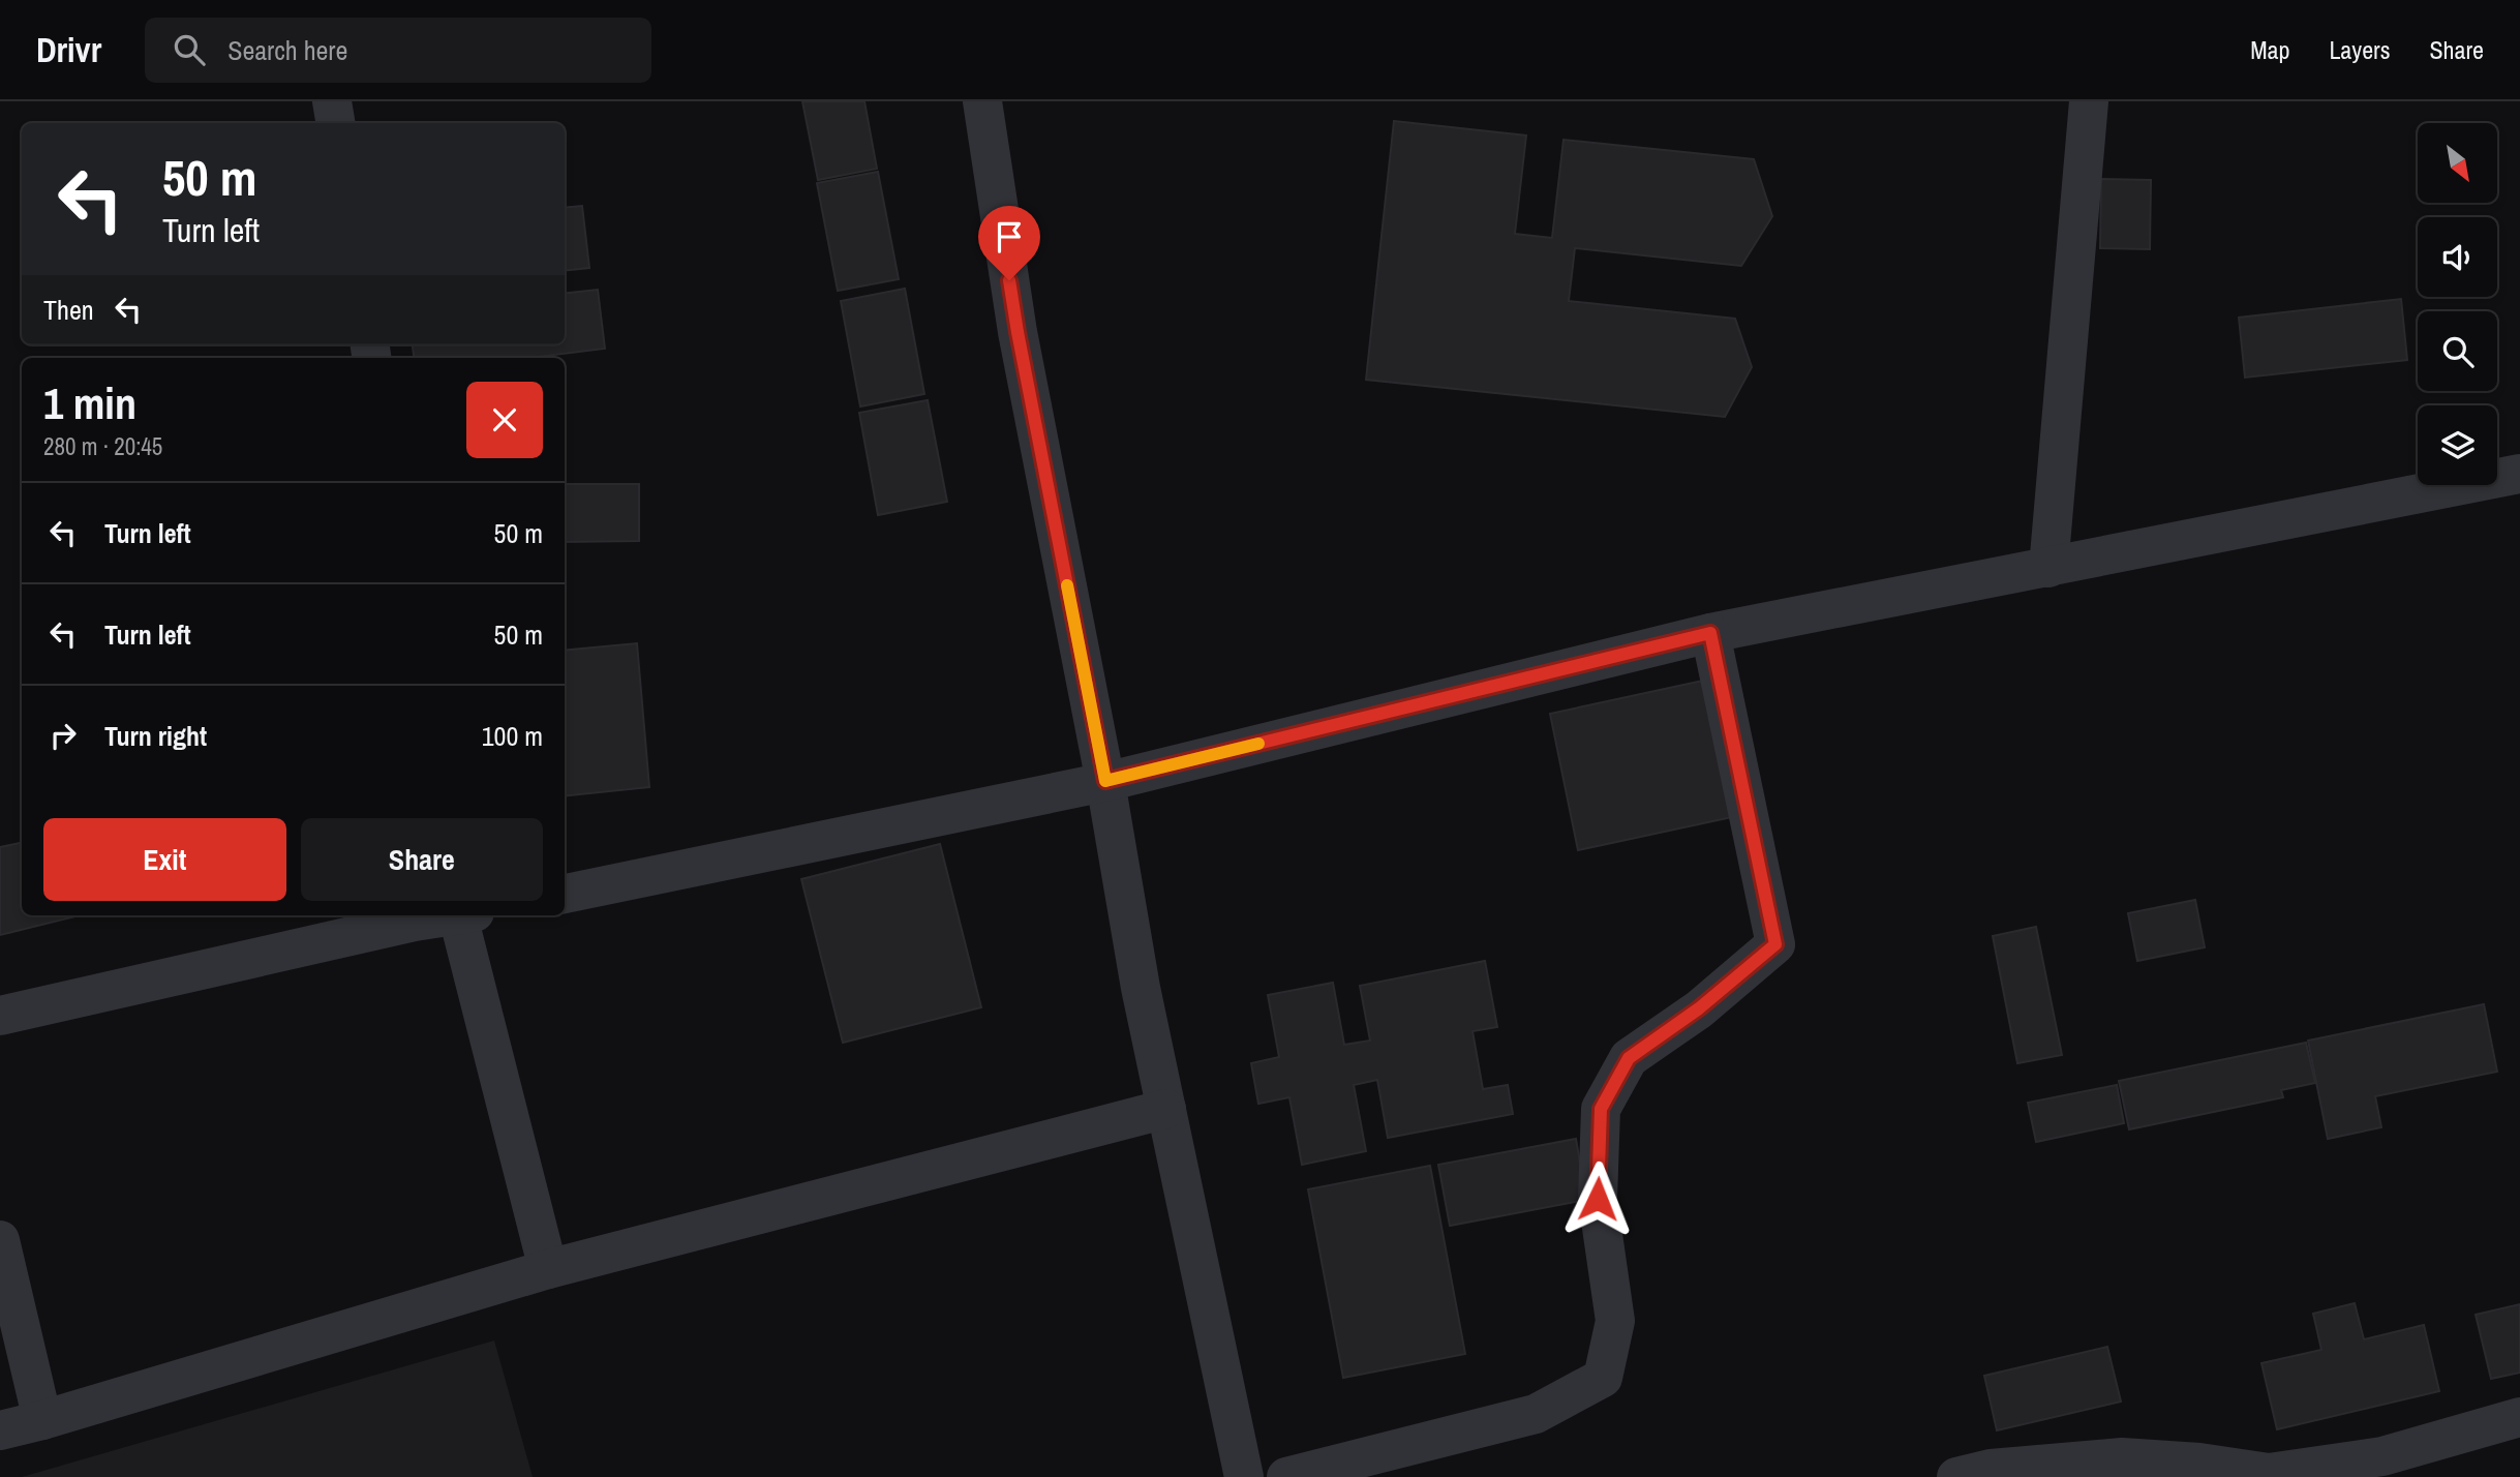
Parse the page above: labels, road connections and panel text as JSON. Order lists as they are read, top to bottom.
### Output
{
  "north": "bottom right",
  "page": {
    "header": "Drivr",
    "search": "Search here",
    "nav": ["Map", "Layers", "Share"],
    "turn": ["50 m", "Turn left"],
    "then": "Then",
    "heading": ["1 min", "280 m · 20:45"],
    "list": [
      {
        "name": "Turn left",
        "value": "50 m"
      },
      {
        "name": "Turn left",
        "value": "50 m"
      },
      {
        "name": "Turn right",
        "value": "100 m"
      }
    ],
    "buttons": ["Exit", "Share"]
  }
}
